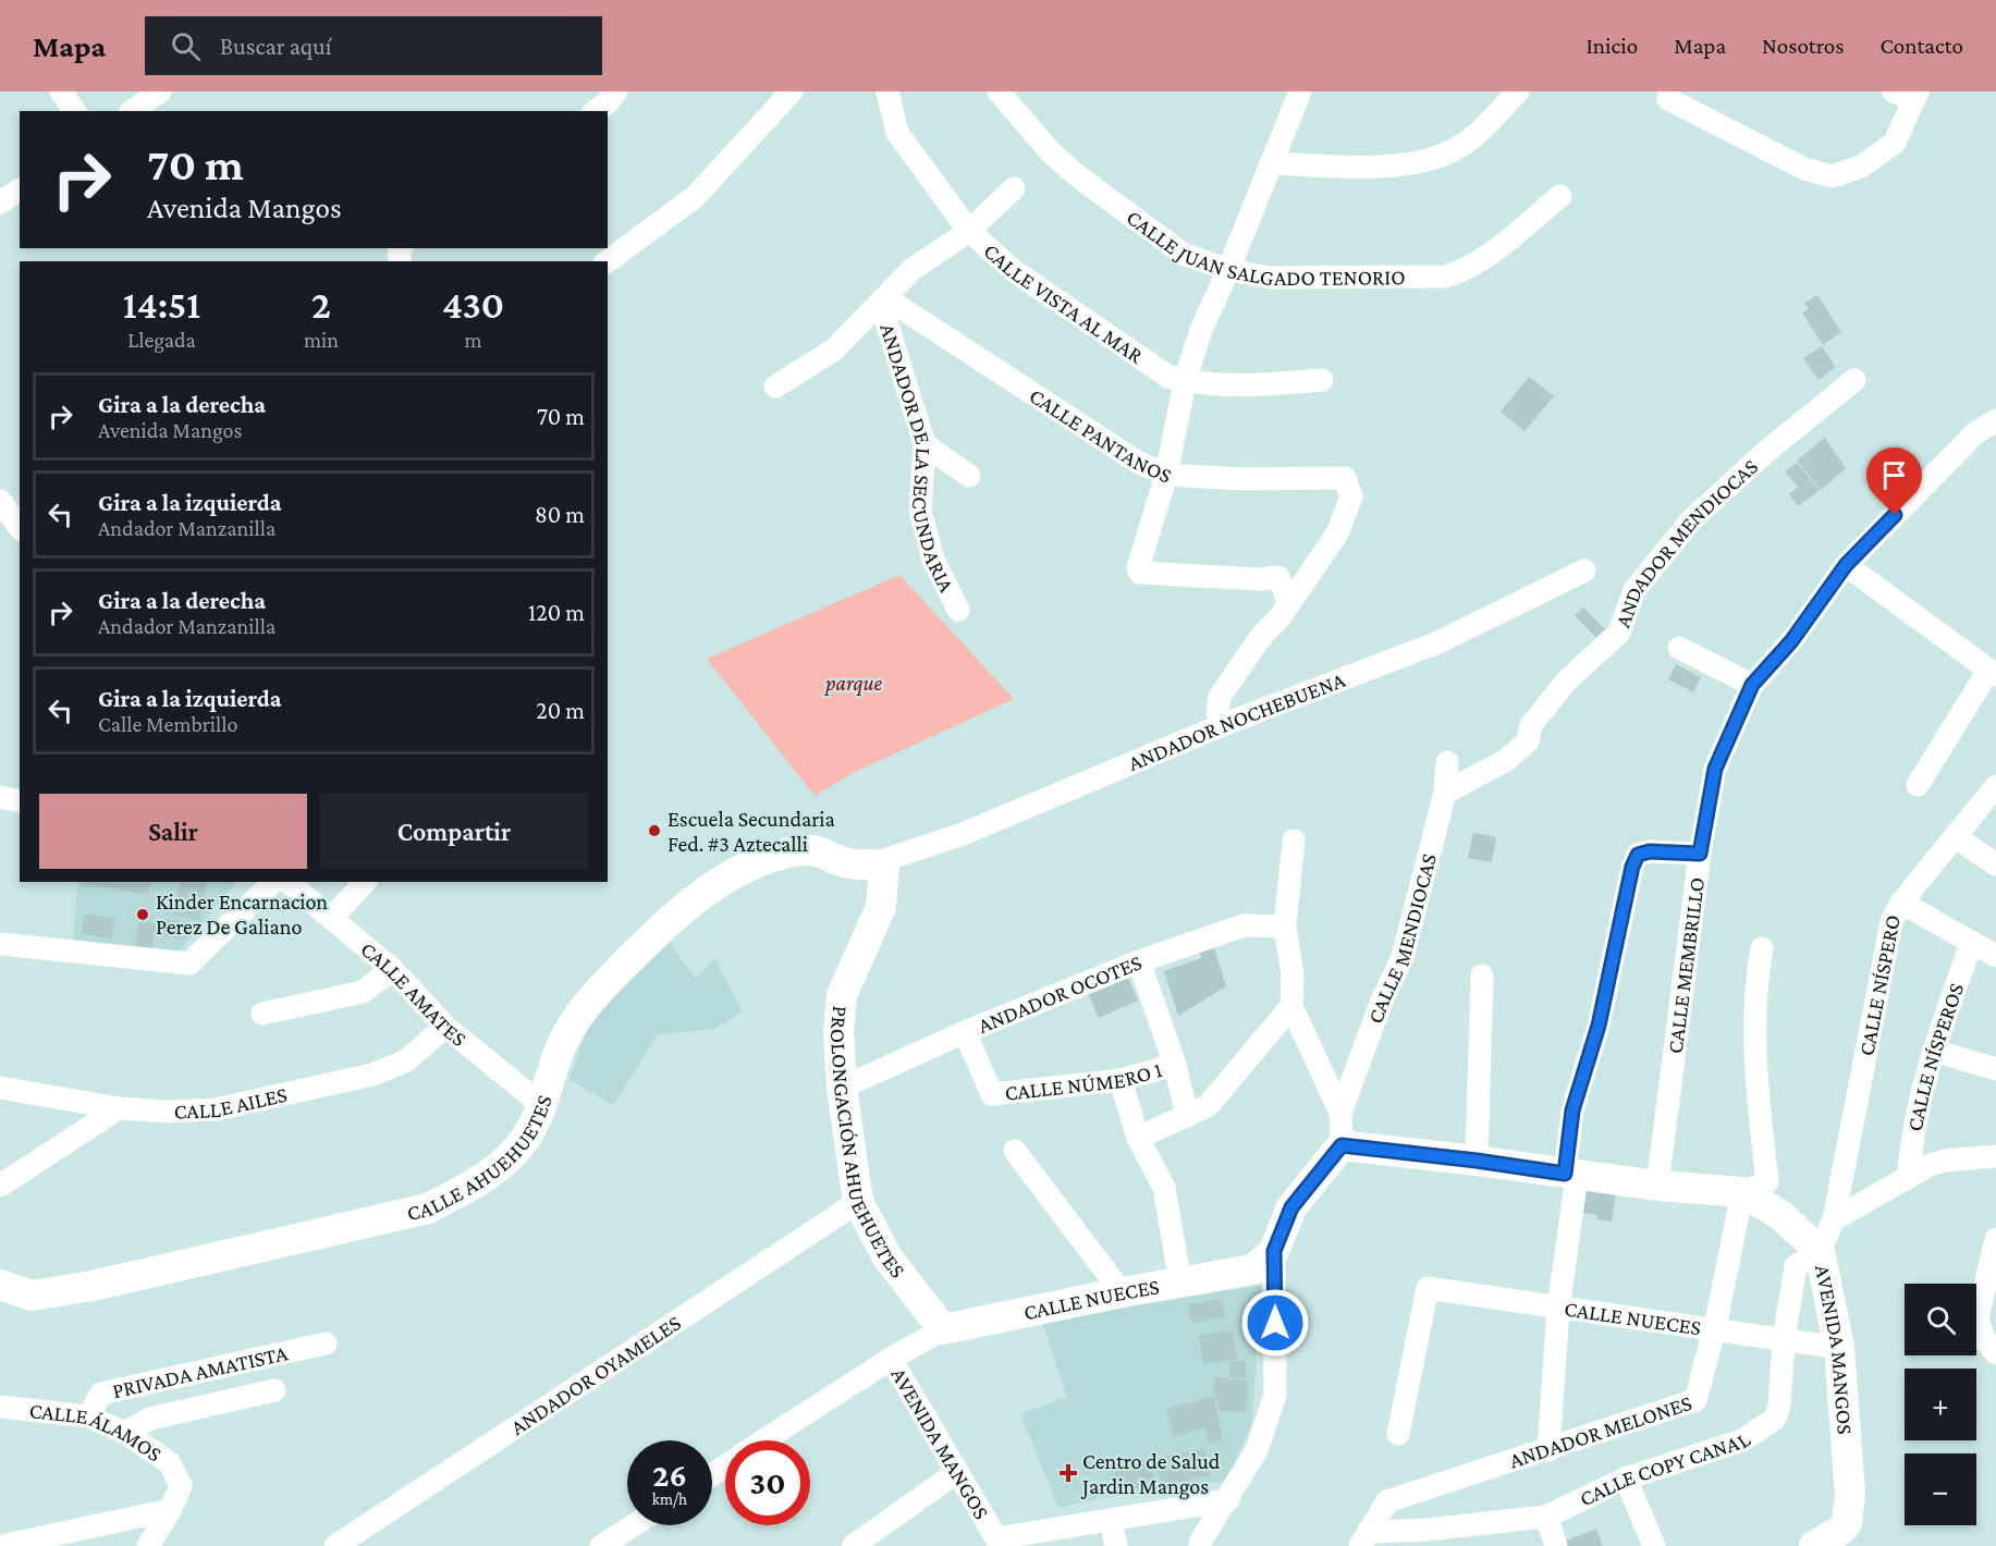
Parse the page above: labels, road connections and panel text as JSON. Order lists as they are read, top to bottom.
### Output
{
  "streets": {
    "main road": [
      "PROLONGACIÓN AHUEHUETES",
      "CALLE AHUEHUETES",
      "CALLE NUECES",
      "AVENIDA MANGOS"
    ],
    "street": [
      "CALLE JUAN SALGADO TENORIO",
      "CALLE VISTA AL MAR",
      "CALLE PANTANOS",
      "ANDADOR DE LA SECUNDARIA",
      "ANDADOR MENDIOCAS",
      "ANDADOR NOCHEBUENA",
      "CALLE MENDIOCAS",
      "CALLE MEMBRILLO",
      "CALLE NÍSPERO",
      "CALLE AMATES",
      "ANDADOR OCOTES",
      "CALLE NÍSPEROS",
      "CALLE NÚMERO 1",
      "CALLE AILES",
      "PRIVADA AMATISTA",
      "ANDADOR OYAMELES",
      "ANDADOR MELONES",
      "CALLE ÁLAMOS",
      "CALLE COPY CANAL"
    ]
  },
  "crossings": [
    ["CALLE PANTANOS", "ANDADOR DE LA SECUNDARIA"],
    ["ANDADOR MENDIOCAS", "CALLE MENDIOCAS"],
    ["ANDADOR NOCHEBUENA", "PROLONGACIÓN AHUEHUETES"],
    ["ANDADOR NOCHEBUENA", "CALLE AHUEHUETES"],
    ["CALLE MEMBRILLO", "AVENIDA MANGOS"],
    ["CALLE NÍSPERO", "AVENIDA MANGOS"],
    ["CALLE NÍSPERO", "CALLE COPY CANAL"],
    ["CALLE AMATES", "CALLE AILES"],
    ["CALLE AMATES", "CALLE AHUEHUETES"],
    ["ANDADOR OCOTES", "CALLE NÚMERO 1"],
    ["ANDADOR OCOTES", "PROLONGACIÓN AHUEHUETES"],
    ["PROLONGACIÓN AHUEHUETES", "CALLE AHUEHUETES"],
    ["PROLONGACIÓN AHUEHUETES", "CALLE NUECES"],
    ["PROLONGACIÓN AHUEHUETES", "AVENIDA MANGOS"],
    ["PROLONGACIÓN AHUEHUETES", "ANDADOR OYAMELES"],
    ["CALLE NUECES", "AVENIDA MANGOS"],
    ["CALLE NUECES", "ANDADOR MELONES"],
    ["CALLE NUECES", "CALLE COPY CANAL"],
    ["AVENIDA MANGOS", "ANDADOR MELONES"],
    ["AVENIDA MANGOS", "CALLE COPY CANAL"],
    ["PRIVADA AMATISTA", "CALLE ÁLAMOS"],
    ["ANDADOR MELONES", "CALLE COPY CANAL"]
  ],
  "parks": ["parque"],
  "places": {
    "other": ["Escuela Secundaria Fed. #3 Aztecalli", "Kinder Encarnacion Perez De Galiano"],
    "health": ["Centro de Salud Jardin Mangos"]
  },
  "page": {
    "header": "Mapa",
    "search": "Buscar aquí",
    "nav": [
      "Inicio",
      "Mapa",
      "Nosotros",
      "Contacto"
    ],
    "turn": ["70 m", "Avenida Mangos"],
    "eta": [
      "14:51",
      "Llegada",
      "2",
      "min",
      "430",
      "m"
    ],
    "list": [
      {
        "name": "Gira a la derecha",
        "note": "Avenida Mangos",
        "value": "70 m"
      },
      {
        "name": "Gira a la izquierda",
        "note": "Andador Manzanilla",
        "value": "80 m"
      },
      {
        "name": "Gira a la derecha",
        "note": "Andador Manzanilla",
        "value": "120 m"
      },
      {
        "name": "Gira a la izquierda",
        "note": "Calle Membrillo",
        "value": "20 m"
      }
    ],
    "buttons": ["Salir", "Compartir"],
    "map_buttons": ["+", "−"],
    "speed": "26 km/h",
    "limit": "30"
  }
}
